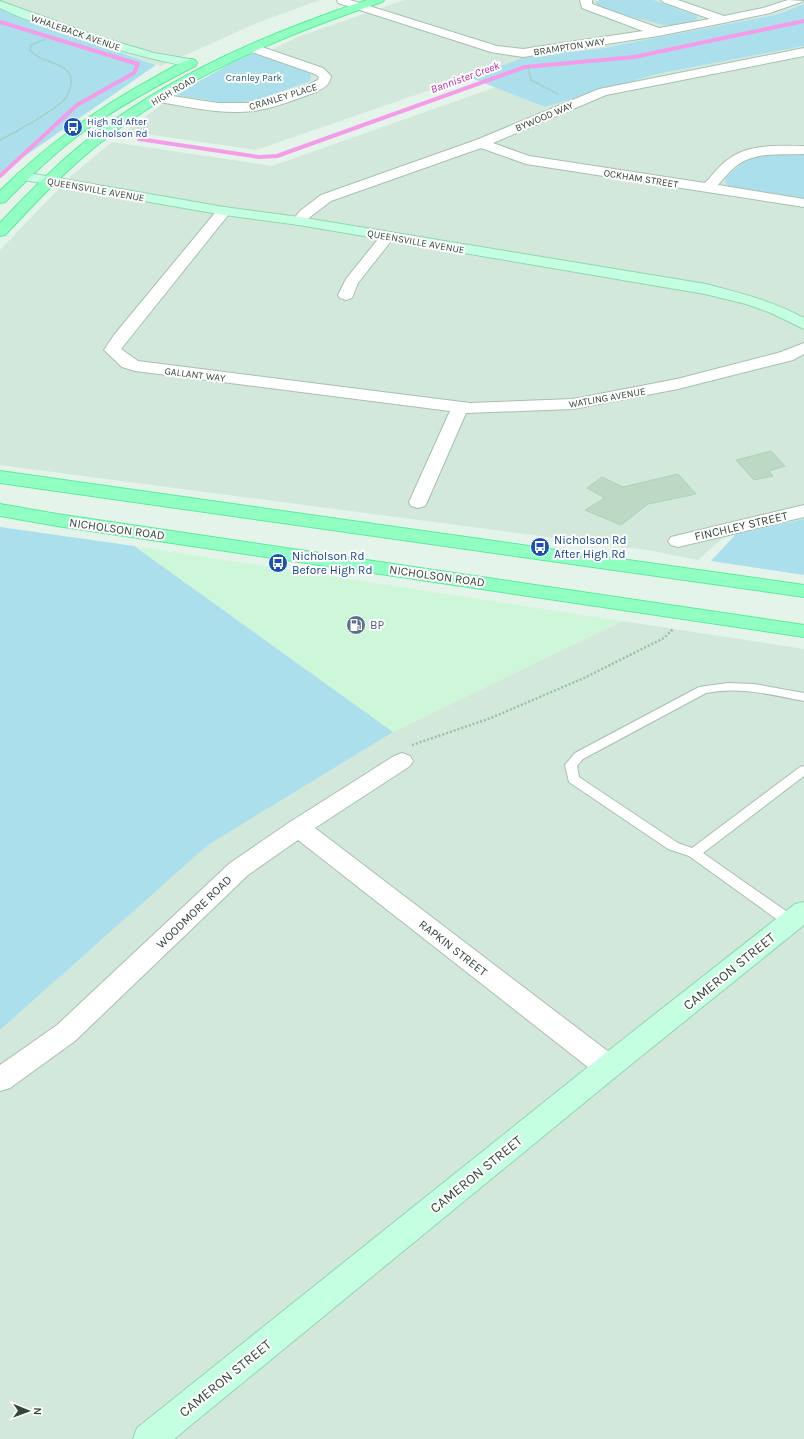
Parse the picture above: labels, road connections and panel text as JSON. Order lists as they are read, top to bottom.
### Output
{
  "streets": {
    "main road": ["HIGH ROAD", "NICHOLSON ROAD"],
    "street": [
      "WHALEBACK AVENUE",
      "BRAMPTON WAY",
      "CRANLEY PLACE",
      "BYWOOD WAY",
      "OCKHAM STREET",
      "QUEENSVILLE AVENUE",
      "GALLANT WAY",
      "WATLING AVENUE",
      "FINCHLEY STREET",
      "WOODMORE ROAD",
      "RAPKIN STREET",
      "CAMERON STREET"
    ]
  },
  "crossings": [
    ["WHALEBACK AVENUE", "HIGH ROAD"],
    ["BRAMPTON WAY", "HIGH ROAD"],
    ["HIGH ROAD", "CRANLEY PLACE"],
    ["HIGH ROAD", "QUEENSVILLE AVENUE"],
    ["BYWOOD WAY", "OCKHAM STREET"],
    ["BYWOOD WAY", "QUEENSVILLE AVENUE"],
    ["QUEENSVILLE AVENUE", "GALLANT WAY"],
    ["GALLANT WAY", "WATLING AVENUE"],
    ["WOODMORE ROAD", "RAPKIN STREET"],
    ["RAPKIN STREET", "CAMERON STREET"]
  ],
  "water": ["Bannister Creek"],
  "parks": ["Cranley Park"],
  "places": {
    "bus stop": ["High Rd After Nicholson Rd", "Nicholson Rd After High Rd", "Nicholson Rd Before High Rd"],
    "fuel station": ["BP"]
  },
  "north": "right"
}
